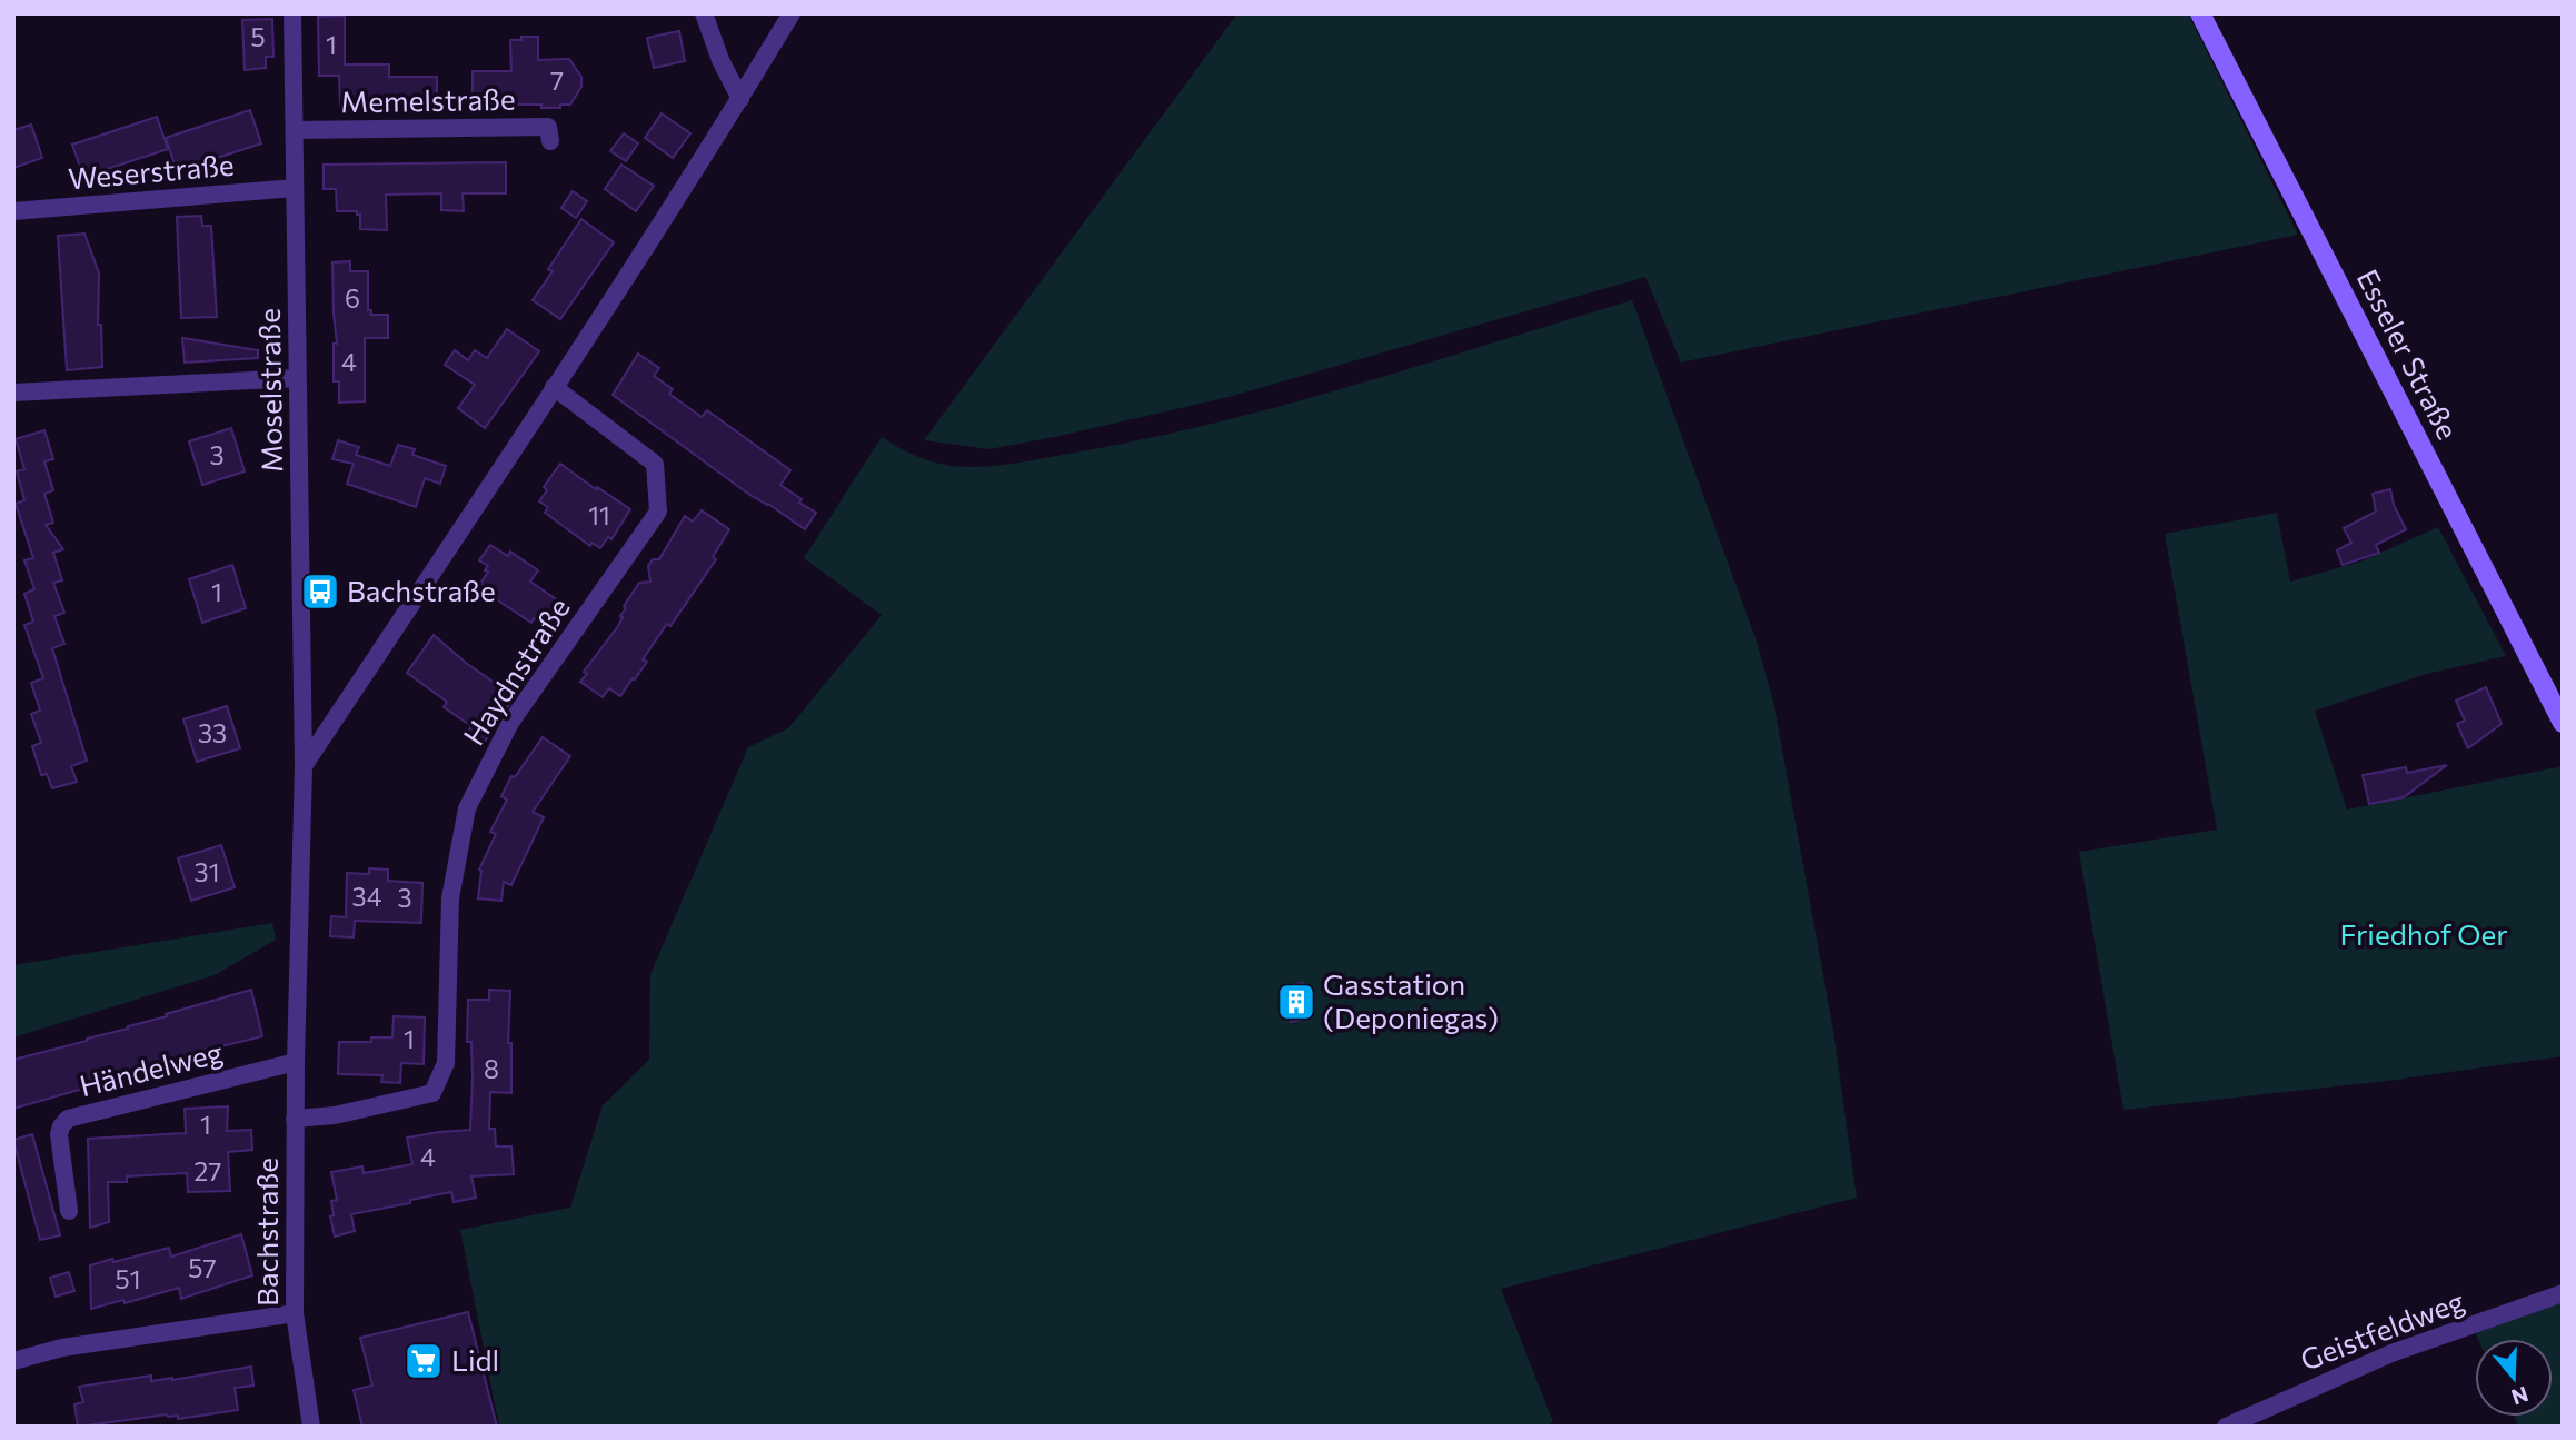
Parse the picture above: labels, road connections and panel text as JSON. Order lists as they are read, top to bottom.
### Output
{
  "streets": {
    "main road": ["Esseler Straße"],
    "street": [
      "Memelstraße",
      "Weserstraße",
      "Moselstraße",
      "Haydnstraße",
      "Händelweg",
      "Bachstraße",
      "Geistfeldweg"
    ]
  },
  "crossings": [
    ["Memelstraße", "Moselstraße"],
    ["Weserstraße", "Moselstraße"],
    ["Moselstraße", "Bachstraße"],
    ["Haydnstraße", "Bachstraße"],
    ["Händelweg", "Bachstraße"]
  ],
  "parks": ["Friedhof Oer"],
  "places": {
    "bus stop": ["Bachstraße"],
    "building": ["Gasstation (Deponiegas)"],
    "supermarket": ["Lidl"]
  },
  "house_numbers": [
    "5",
    "1",
    "7",
    "6",
    "4",
    "3",
    "11",
    "1",
    "33",
    "31",
    "34",
    "3",
    "1",
    "8",
    "1",
    "4",
    "27",
    "57",
    "51"
  ],
  "north": "bottom"
}
